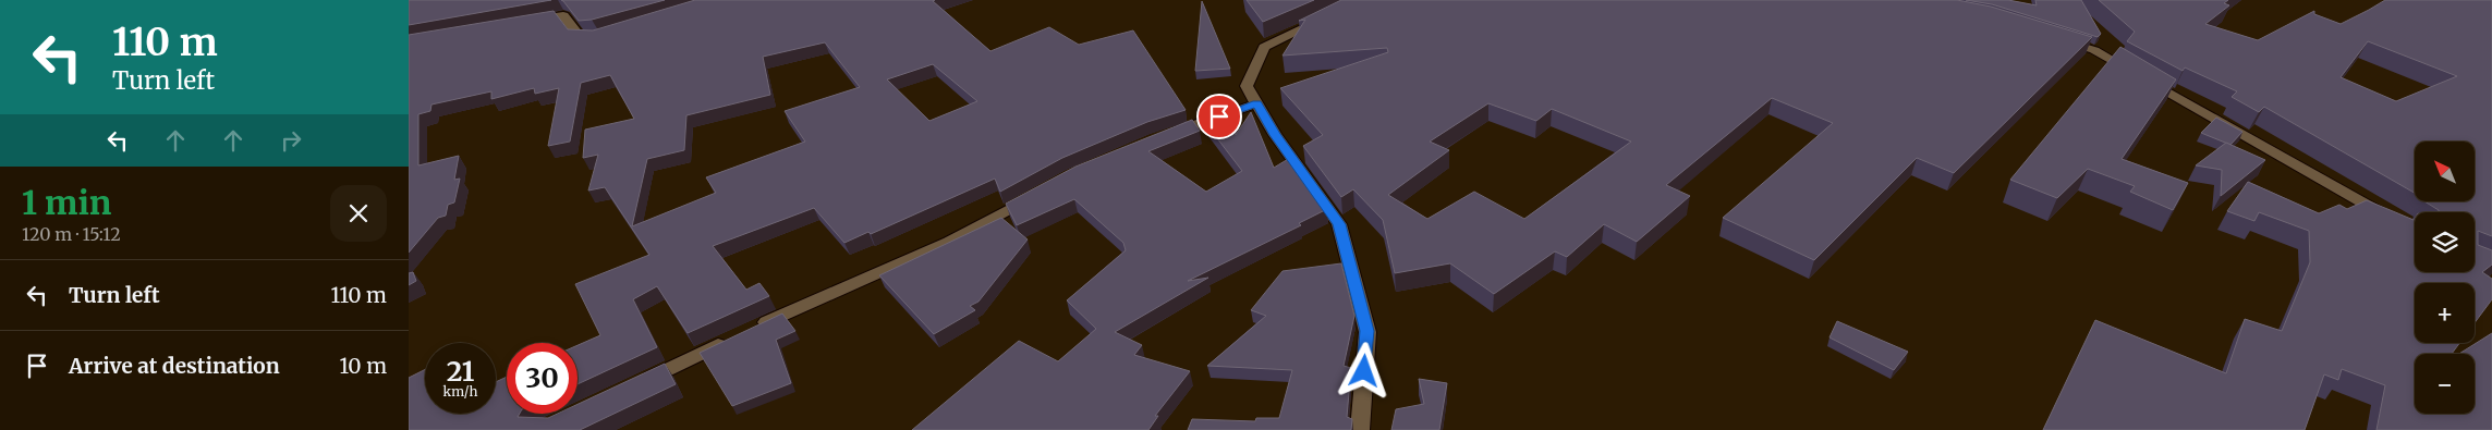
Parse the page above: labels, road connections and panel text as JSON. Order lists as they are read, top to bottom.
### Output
{
  "north": "top left",
  "page": {
    "turn": ["110 m", "Turn left"],
    "map_buttons": ["+", "−"],
    "heading": ["1 min", "120 m · 15:12"],
    "list": [
      {
        "name": "Turn left",
        "value": "110 m"
      },
      {
        "name": "Arrive at destination",
        "value": "10 m"
      }
    ],
    "speed": "21 km/h",
    "limit": "30"
  }
}
